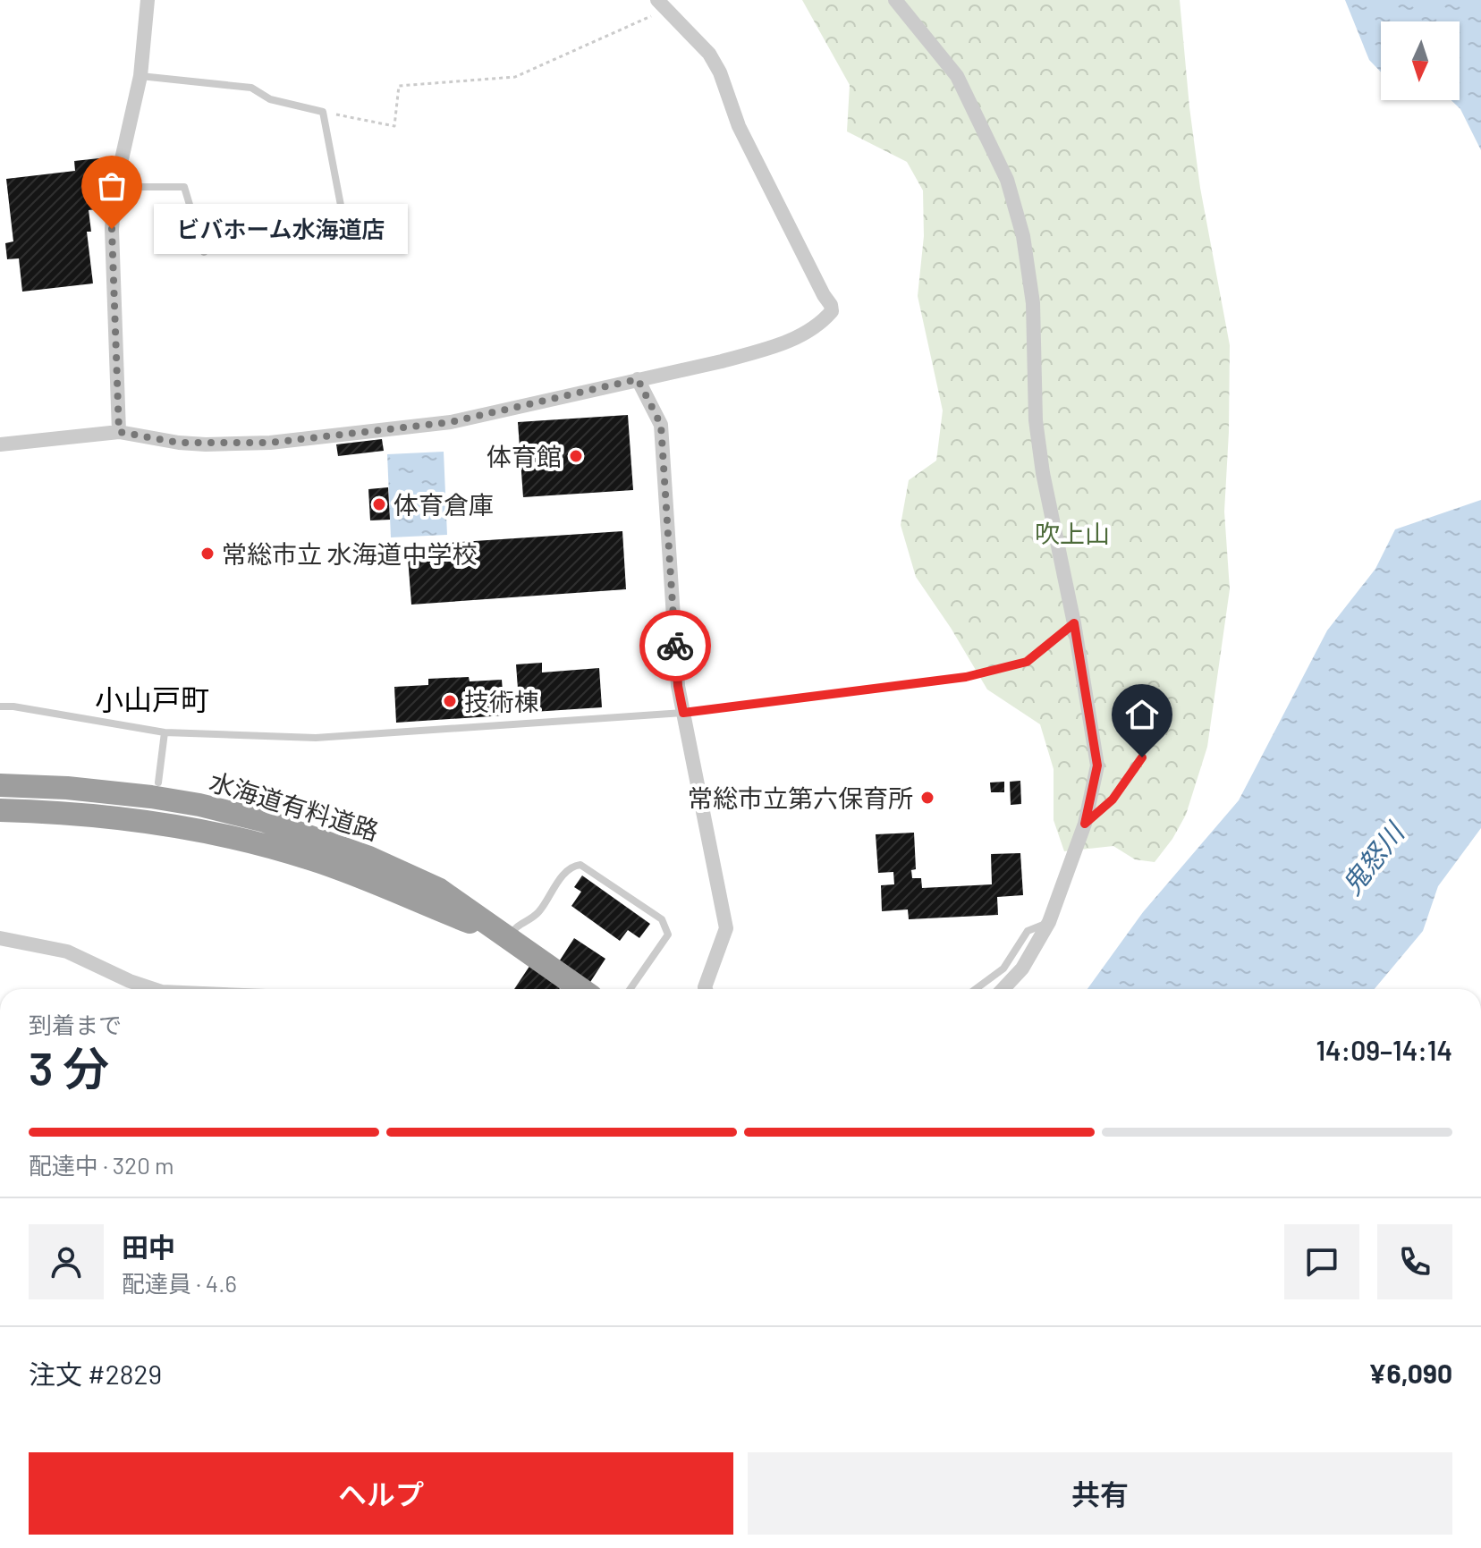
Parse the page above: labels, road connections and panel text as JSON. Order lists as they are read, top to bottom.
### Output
{
  "streets": {
    "highway": ["水海道有料道路"]
  },
  "districts": ["小山戸町"],
  "water": ["鬼怒川"],
  "parks": ["吹上山"],
  "places": [
    "ビバホーム水海道店",
    "体育館",
    "体育倉庫",
    "常総市立 水海道中学校",
    "技術棟",
    "常総市立第六保育所"
  ],
  "north": "bottom",
  "page": {
    "bubble": "ビバホーム水海道店",
    "heading": ["3 分", "到着まで", "14:09–14:14"],
    "panel": [
      "田中",
      "配達員 · 4.6",
      "注文 #2829",
      "¥6,090"
    ],
    "bar": "配達中 · 320 m",
    "buttons": ["ヘルプ", "共有"]
  }
}
